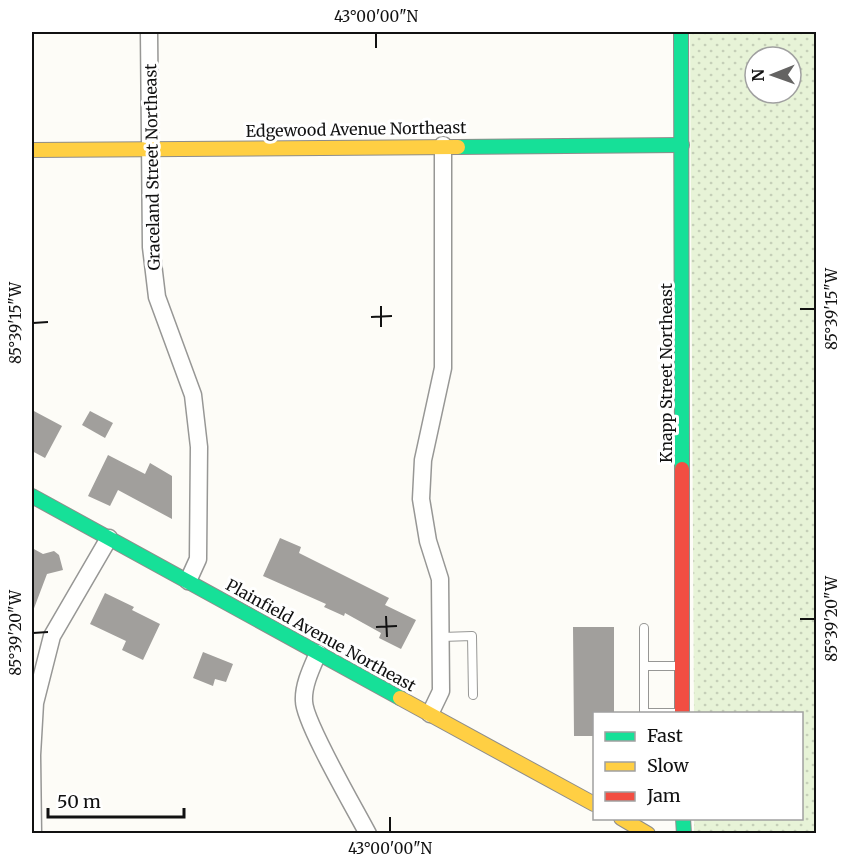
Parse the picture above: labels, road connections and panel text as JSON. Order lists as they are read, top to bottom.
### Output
{
  "streets": {
    "main road": ["Edgewood Avenue Northeast", "Knapp Street Northeast", "Plainfield Avenue Northeast"],
    "street": ["Graceland Street Northeast"]
  },
  "crossings": [
    ["Edgewood Avenue Northeast", "Graceland Street Northeast"],
    ["Edgewood Avenue Northeast", "Knapp Street Northeast"],
    ["Graceland Street Northeast", "Plainfield Avenue Northeast"]
  ],
  "legend": ["Fast", "Slow", "Jam"],
  "scale_bar": "50 m",
  "north": "left",
  "coordinates": ["43°00'00\"N", "85°39'15\"W", "85°39'20\"W"]
}
